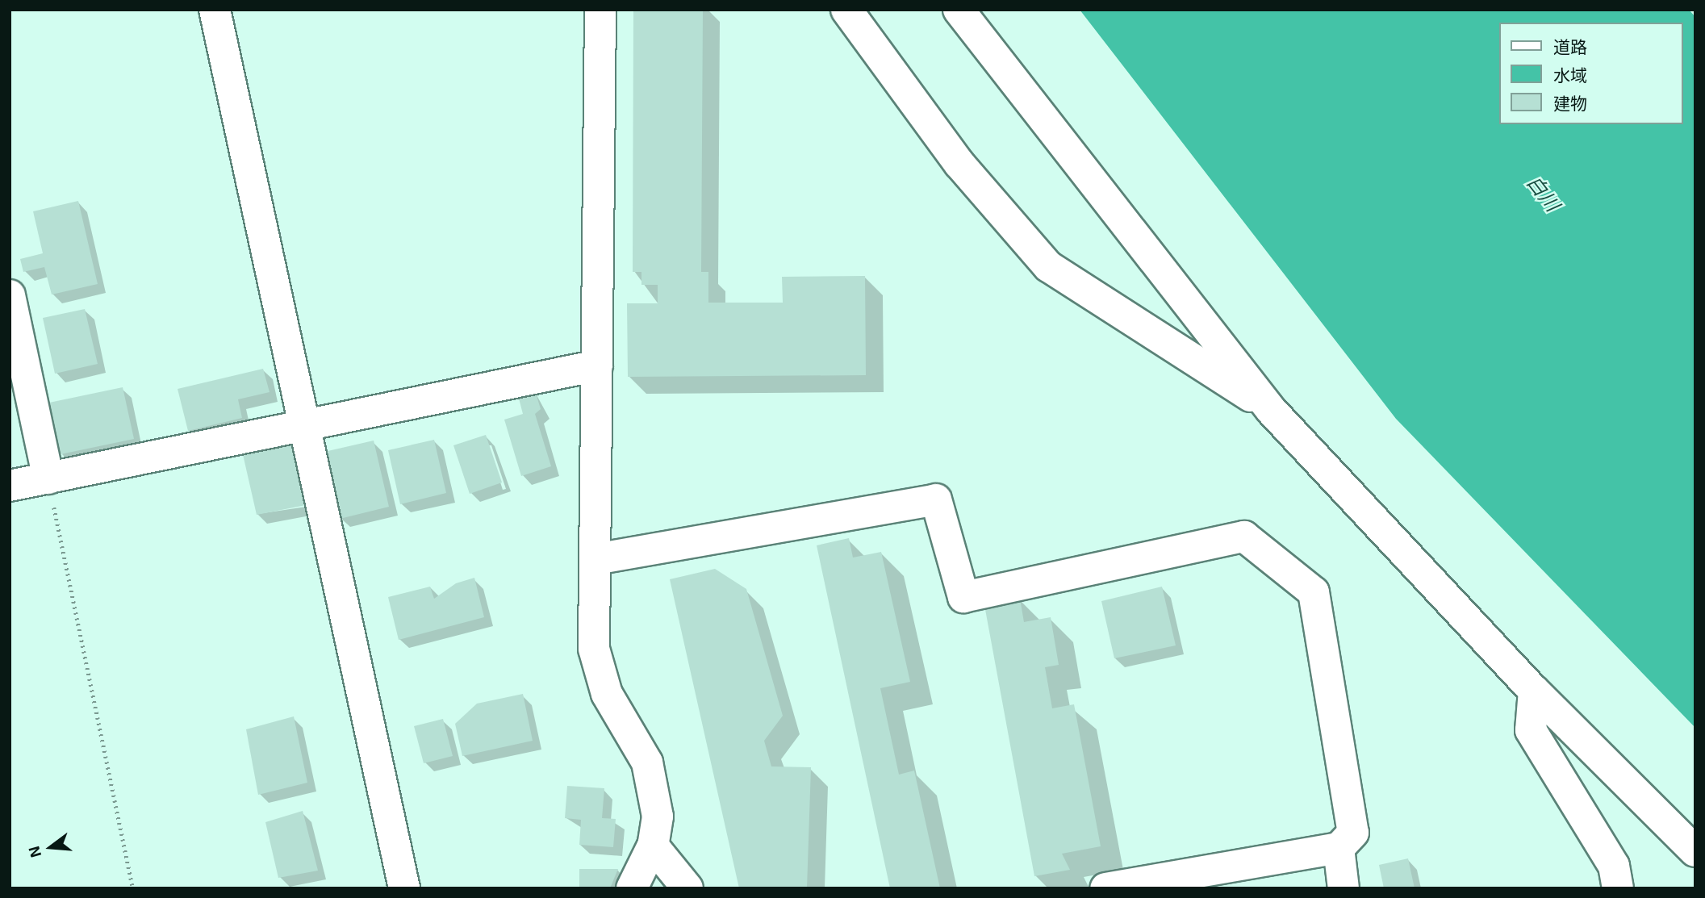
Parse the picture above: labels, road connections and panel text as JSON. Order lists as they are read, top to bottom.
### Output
{
  "water": ["白川"],
  "legend": ["道路", "水域", "建物"],
  "north": "left"
}
